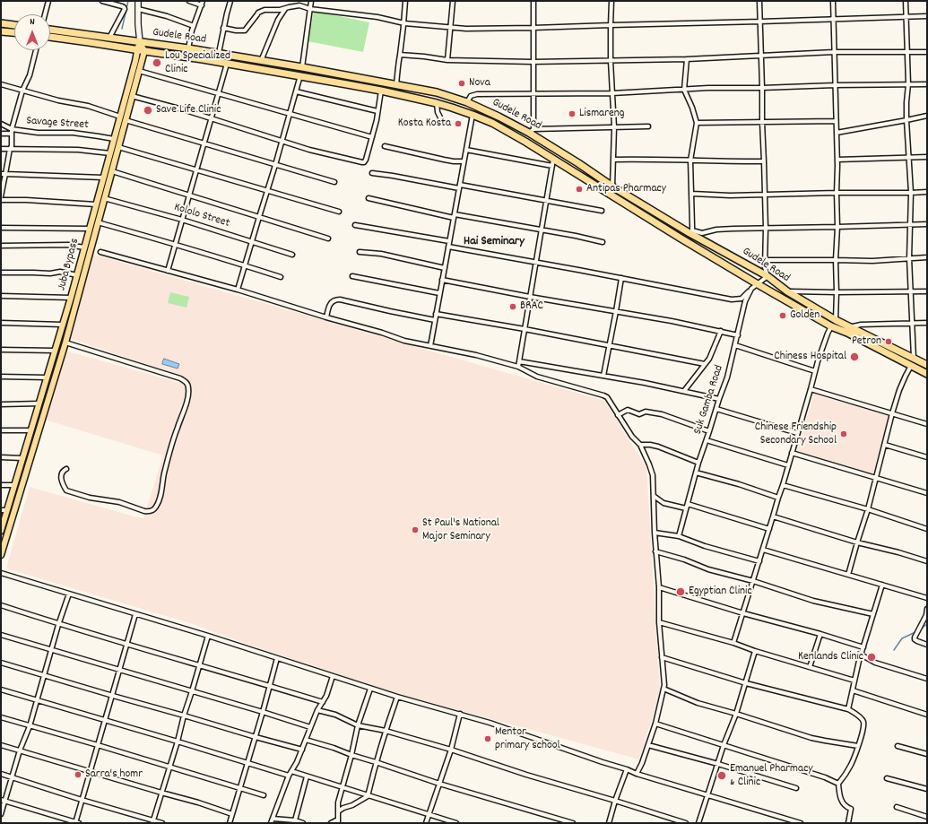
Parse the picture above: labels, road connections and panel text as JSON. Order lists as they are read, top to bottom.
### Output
{
  "streets": {
    "highway": ["Gudele Road"],
    "main road": ["Juba Bypass"],
    "street": ["Savage Street", "Kololo Street", "Suk Gamba Road"]
  },
  "crossings": [
    ["Gudele Road", "Juba Bypass"],
    ["Gudele Road", "Suk Gamba Road"],
    ["Savage Street", "Juba Bypass"],
    ["Kololo Street", "Juba Bypass"]
  ],
  "districts": ["Hai Seminary"],
  "places": [
    "Lou Specialized Clinic",
    "Nova",
    "Save Life Clinic",
    "Lismareng",
    "Kosta Kosta",
    "Antipas Pharmacy",
    "BRAC",
    "Golden",
    "Petron",
    "Chiness Hospital",
    "Chinese Friendship Secondary School",
    "St Paul's National Major Seminary",
    "Egyptian Clinic",
    "Kenlands Clinic",
    "Mentor primary school",
    "Sarra's homr",
    "Emanuel Pharmacy & Clinic"
  ],
  "north": "top"
}
